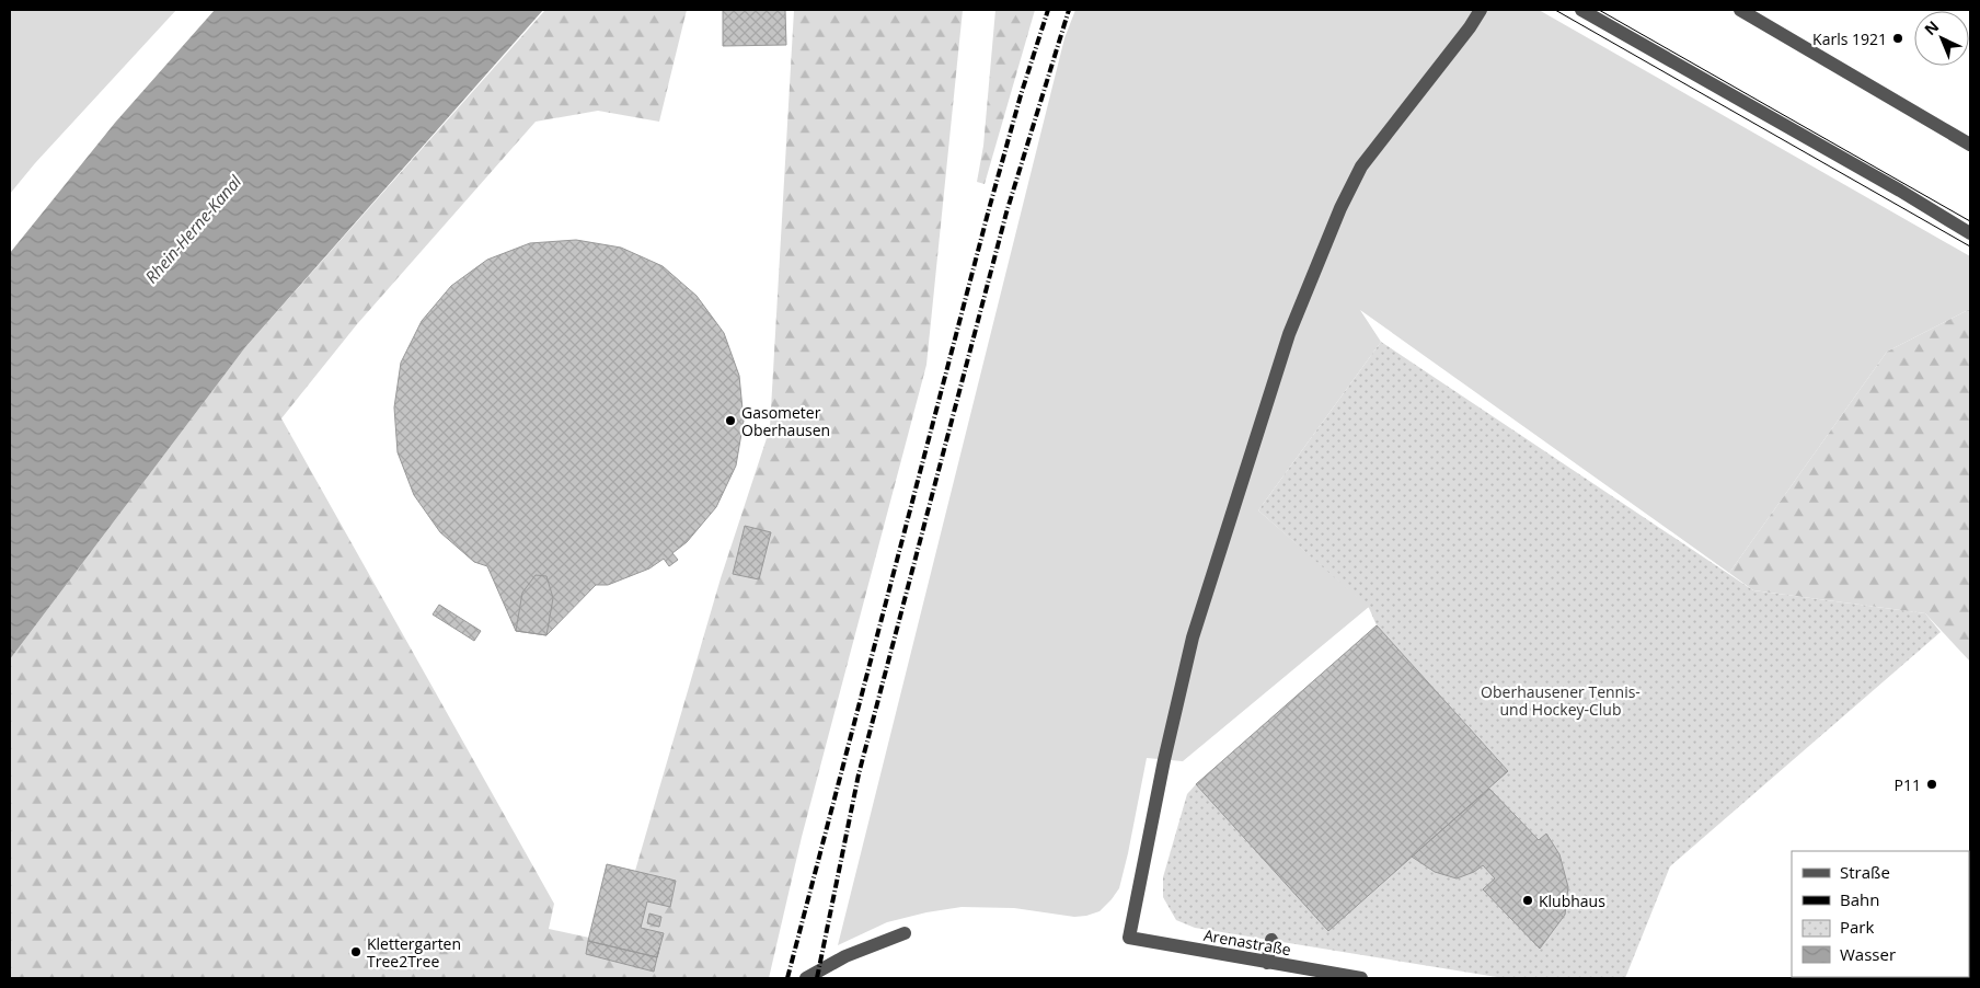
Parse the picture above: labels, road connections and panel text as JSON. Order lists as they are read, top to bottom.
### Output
{
  "streets": {
    "street": ["Arenastraße"]
  },
  "water": ["Rhein-Herne-Kanal"],
  "parks": ["Oberhausener Tennis- und Hockey-Club"],
  "places": [
    "Karls 1921",
    "Gasometer Oberhausen",
    "P11",
    "Klubhaus",
    "Klettergarten Tree2Tree"
  ],
  "legend": [
    "Straße",
    "Bahn",
    "Park",
    "Wasser"
  ],
  "north": "top left"
}
